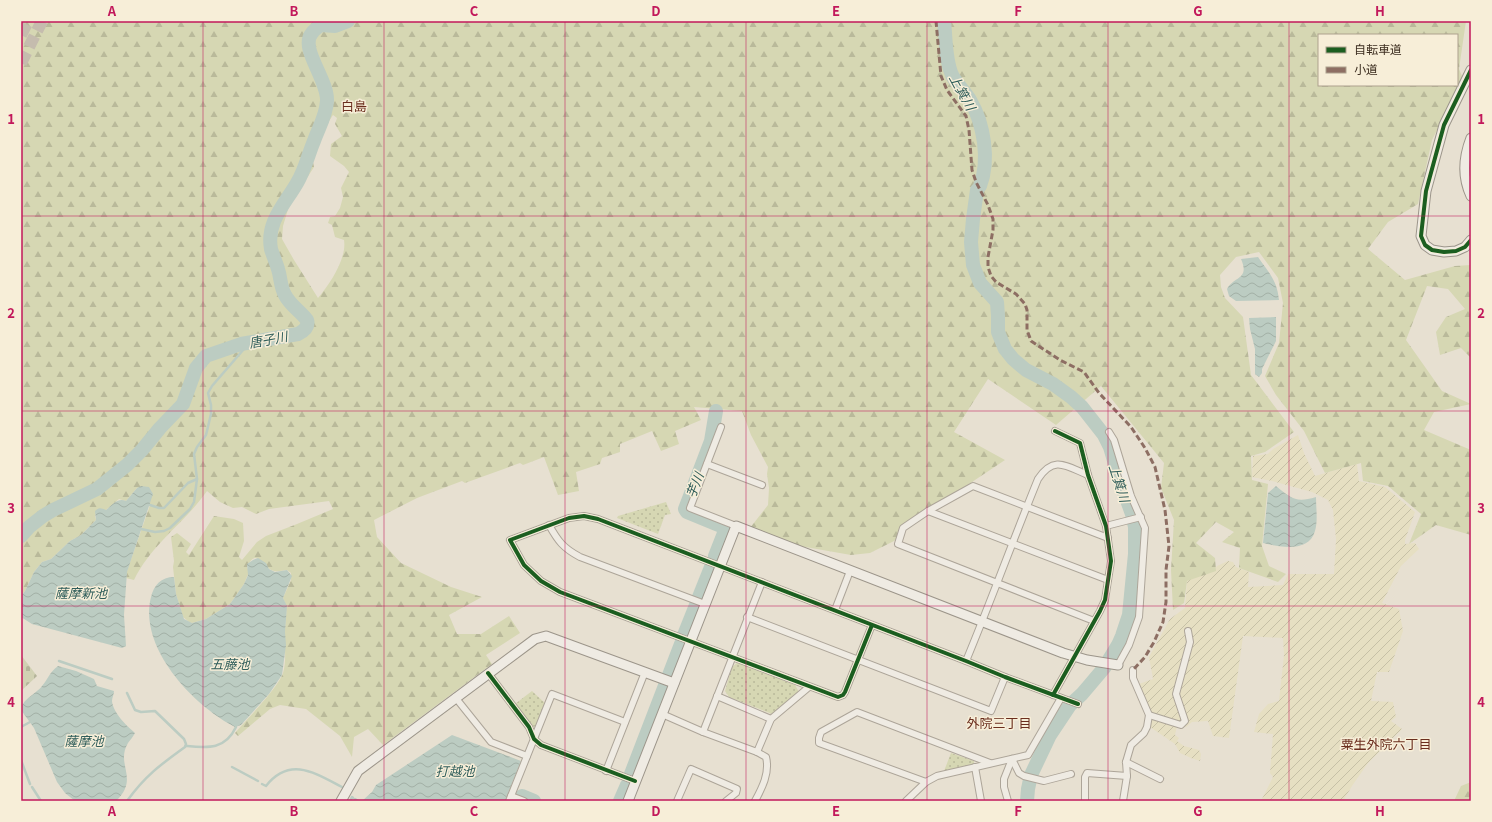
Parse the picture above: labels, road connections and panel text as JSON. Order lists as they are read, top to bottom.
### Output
{
  "districts": ["白島", "外院三丁目", "粟生外院六丁目"],
  "water": [
    "上箕川",
    "唐子川",
    "芋川",
    "薩摩新池",
    "五藤池",
    "薩摩池",
    "打越池"
  ],
  "legend": ["自転車道", "小道"],
  "grid": {
    "columns": [
      "A",
      "B",
      "C",
      "D",
      "E",
      "F",
      "G",
      "H"
    ],
    "rows": [
      "1",
      "2",
      "3",
      "4"
    ]
  }
}
